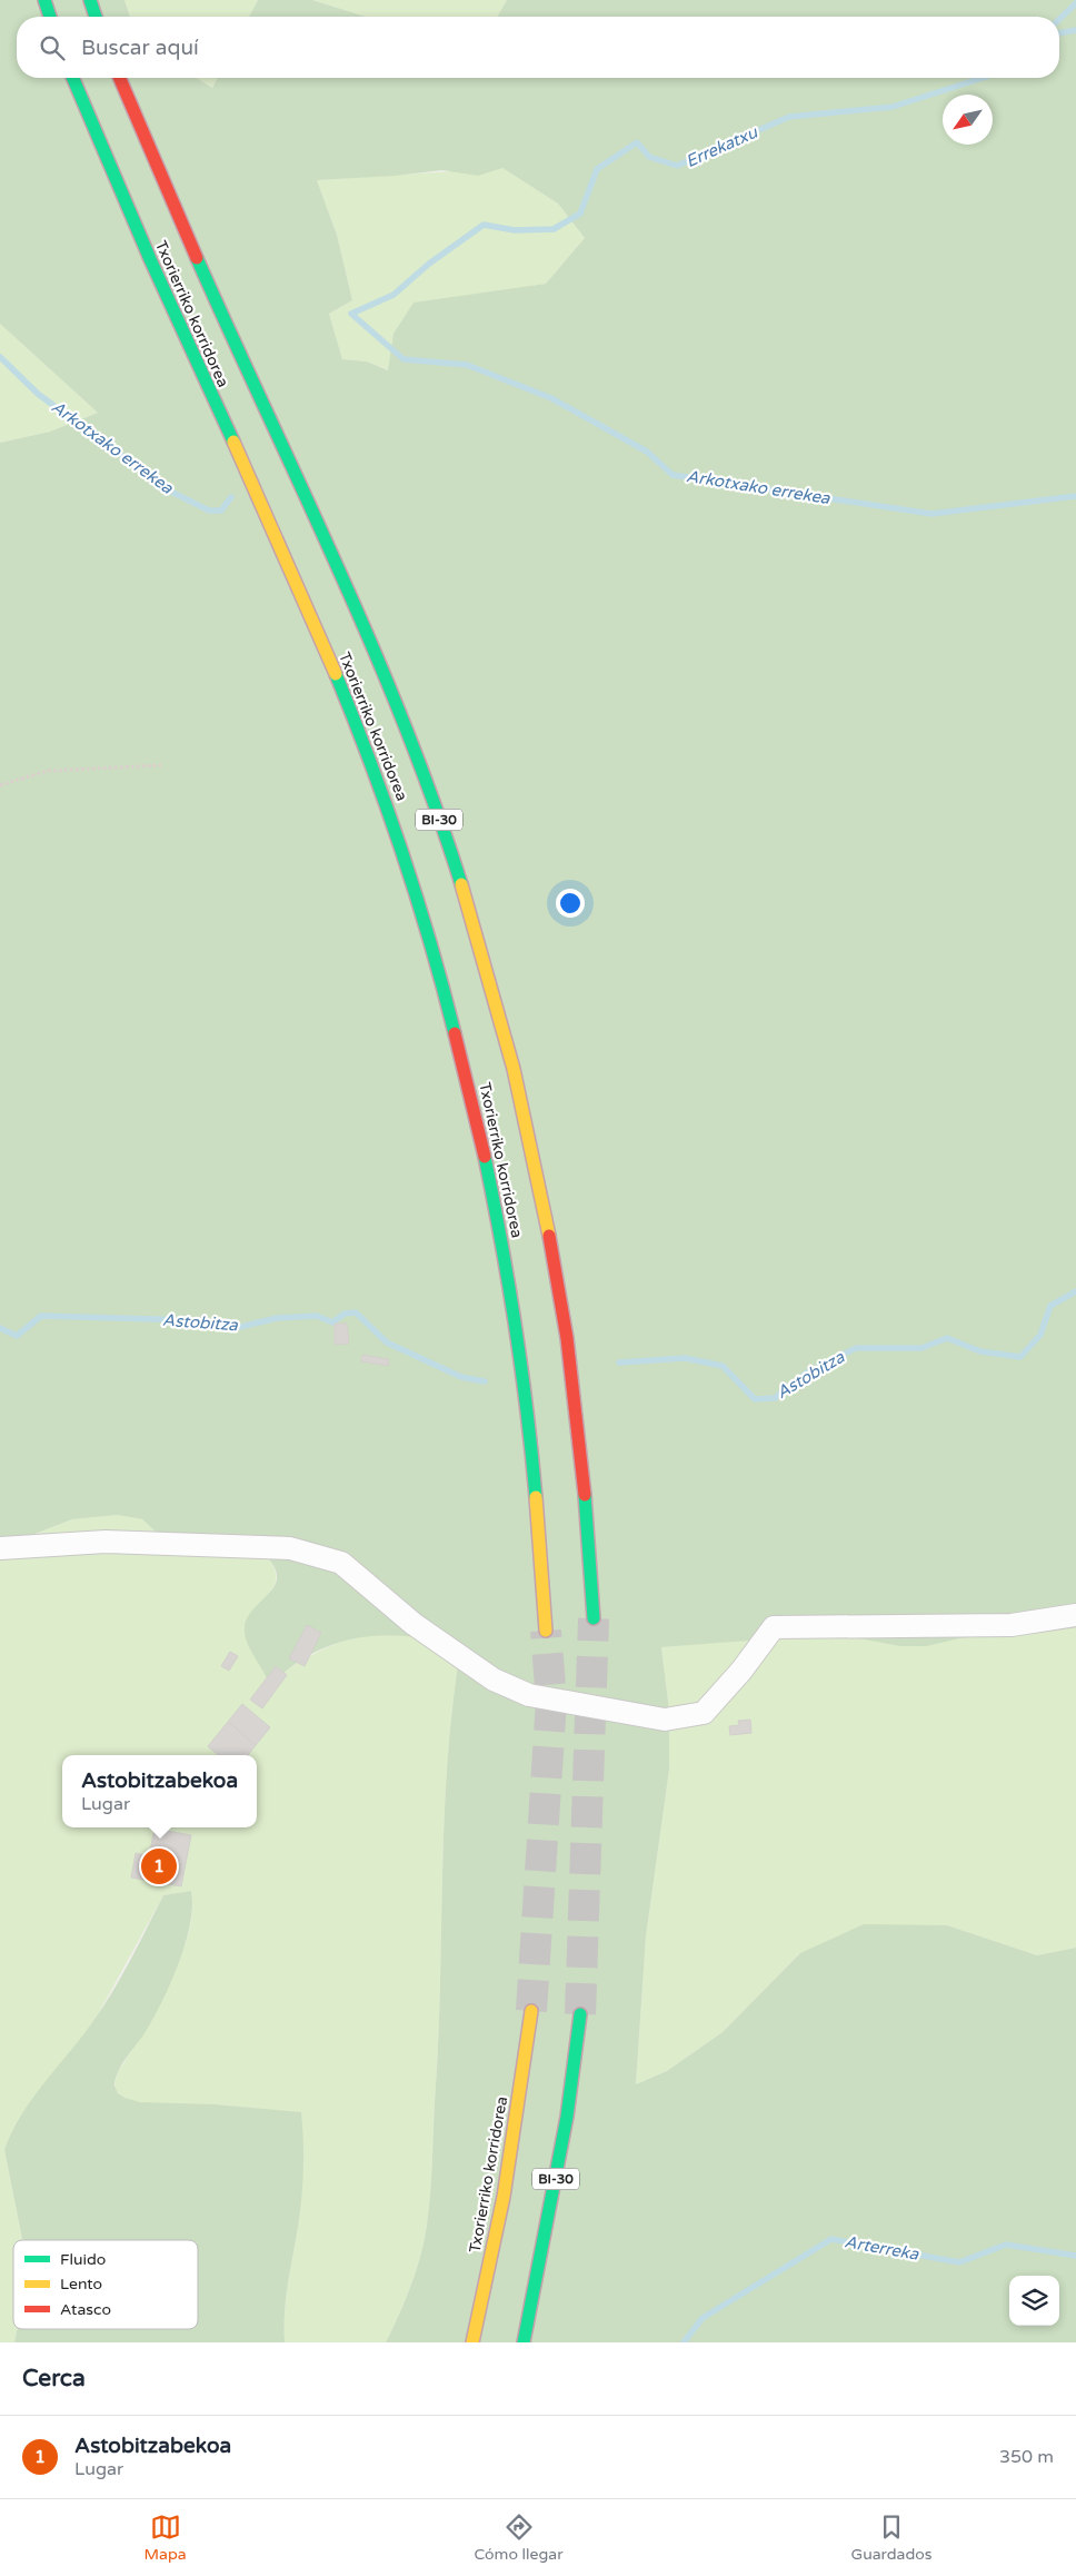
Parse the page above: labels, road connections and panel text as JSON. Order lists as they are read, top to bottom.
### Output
{
  "streets": {
    "highway": ["Txorierriko korridorea", "BI-30"]
  },
  "water": [
    "Errekatxu",
    "Arkotxako errekea",
    "Astobitza",
    "Arterreka"
  ],
  "legend": ["Fluido", "Lento", "Atasco"],
  "north": "bottom left",
  "page": {
    "search": "Buscar aquí",
    "popup": ["Astobitzabekoa", "Lugar"],
    "pins": "1",
    "heading": "Cerca",
    "list": [
      {
        "mark": "1",
        "name": "Astobitzabekoa",
        "note": "Lugar",
        "value": "350 m"
      }
    ],
    "nav": ["Mapa", "Cómo llegar", "Guardados"]
  }
}
